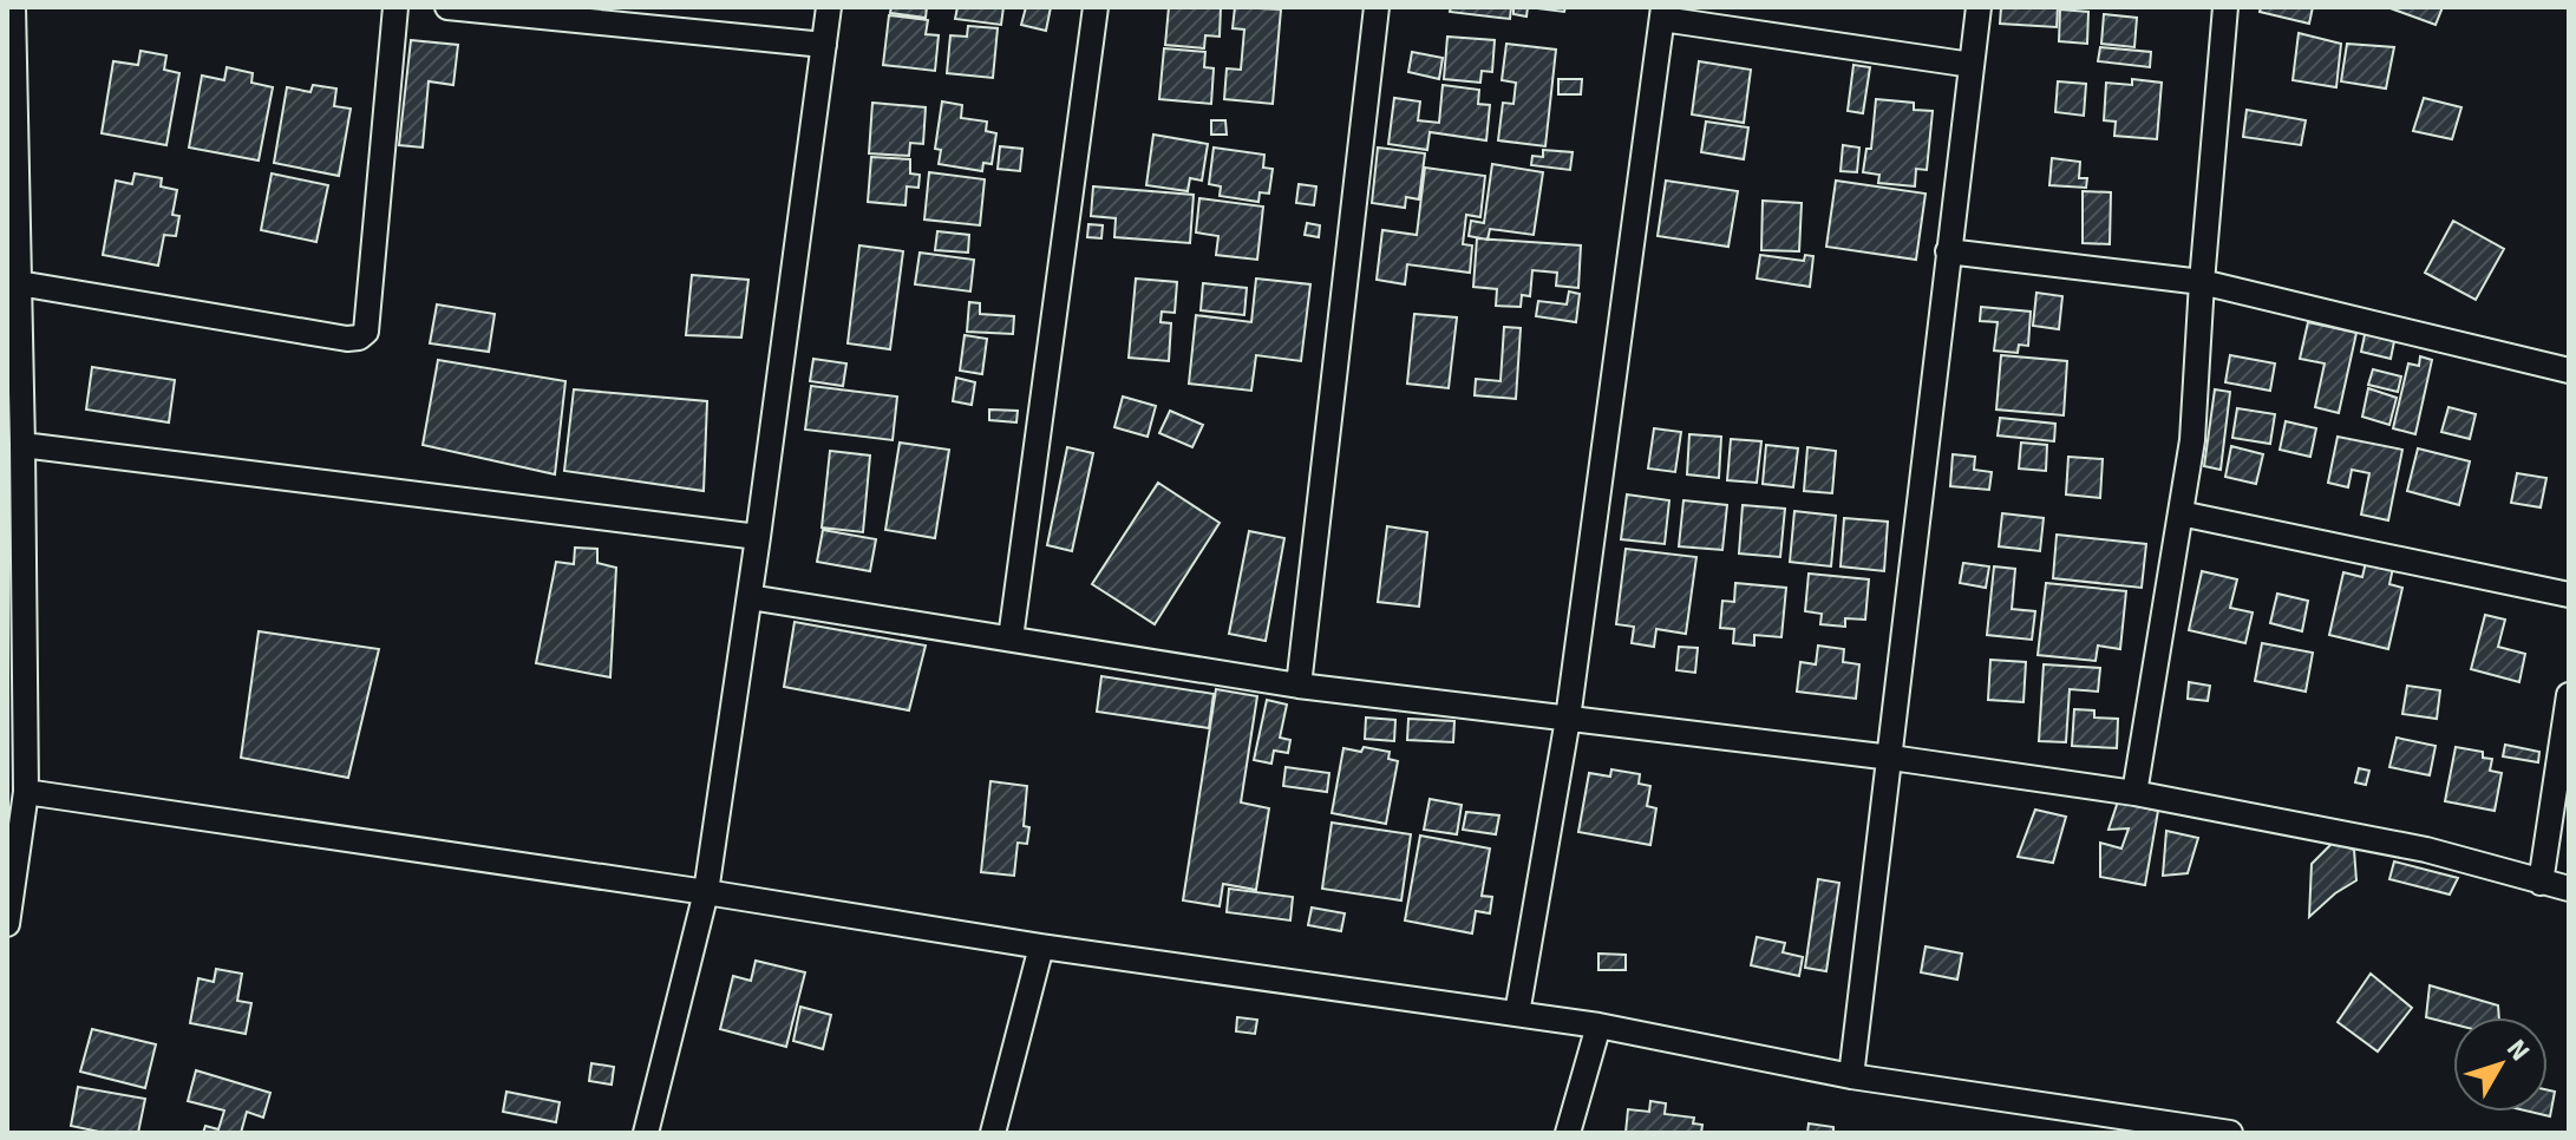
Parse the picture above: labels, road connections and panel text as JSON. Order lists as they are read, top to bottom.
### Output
{
  "north": "top right"
}
